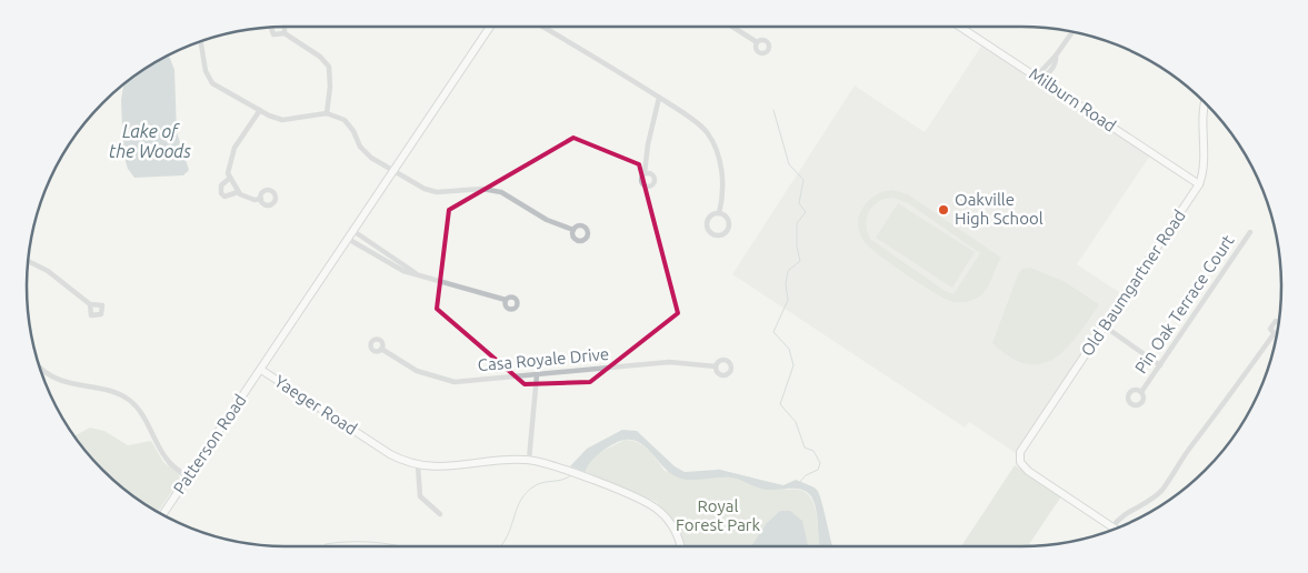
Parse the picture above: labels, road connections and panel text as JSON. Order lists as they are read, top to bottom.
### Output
{
  "streets": {
    "street": [
      "Milburn Road",
      "Old Baumgartner Road",
      "Pin Oak Terrace Court",
      "Casa Royale Drive",
      "Yaeger Road",
      "Patterson Road"
    ]
  },
  "crossings": [
    ["Milburn Road", "Old Baumgartner Road"],
    ["Yaeger Road", "Patterson Road"]
  ],
  "water": ["Lake of the Woods"],
  "parks": ["Royal Forest Park"],
  "places": ["Oakville High School"]
}
